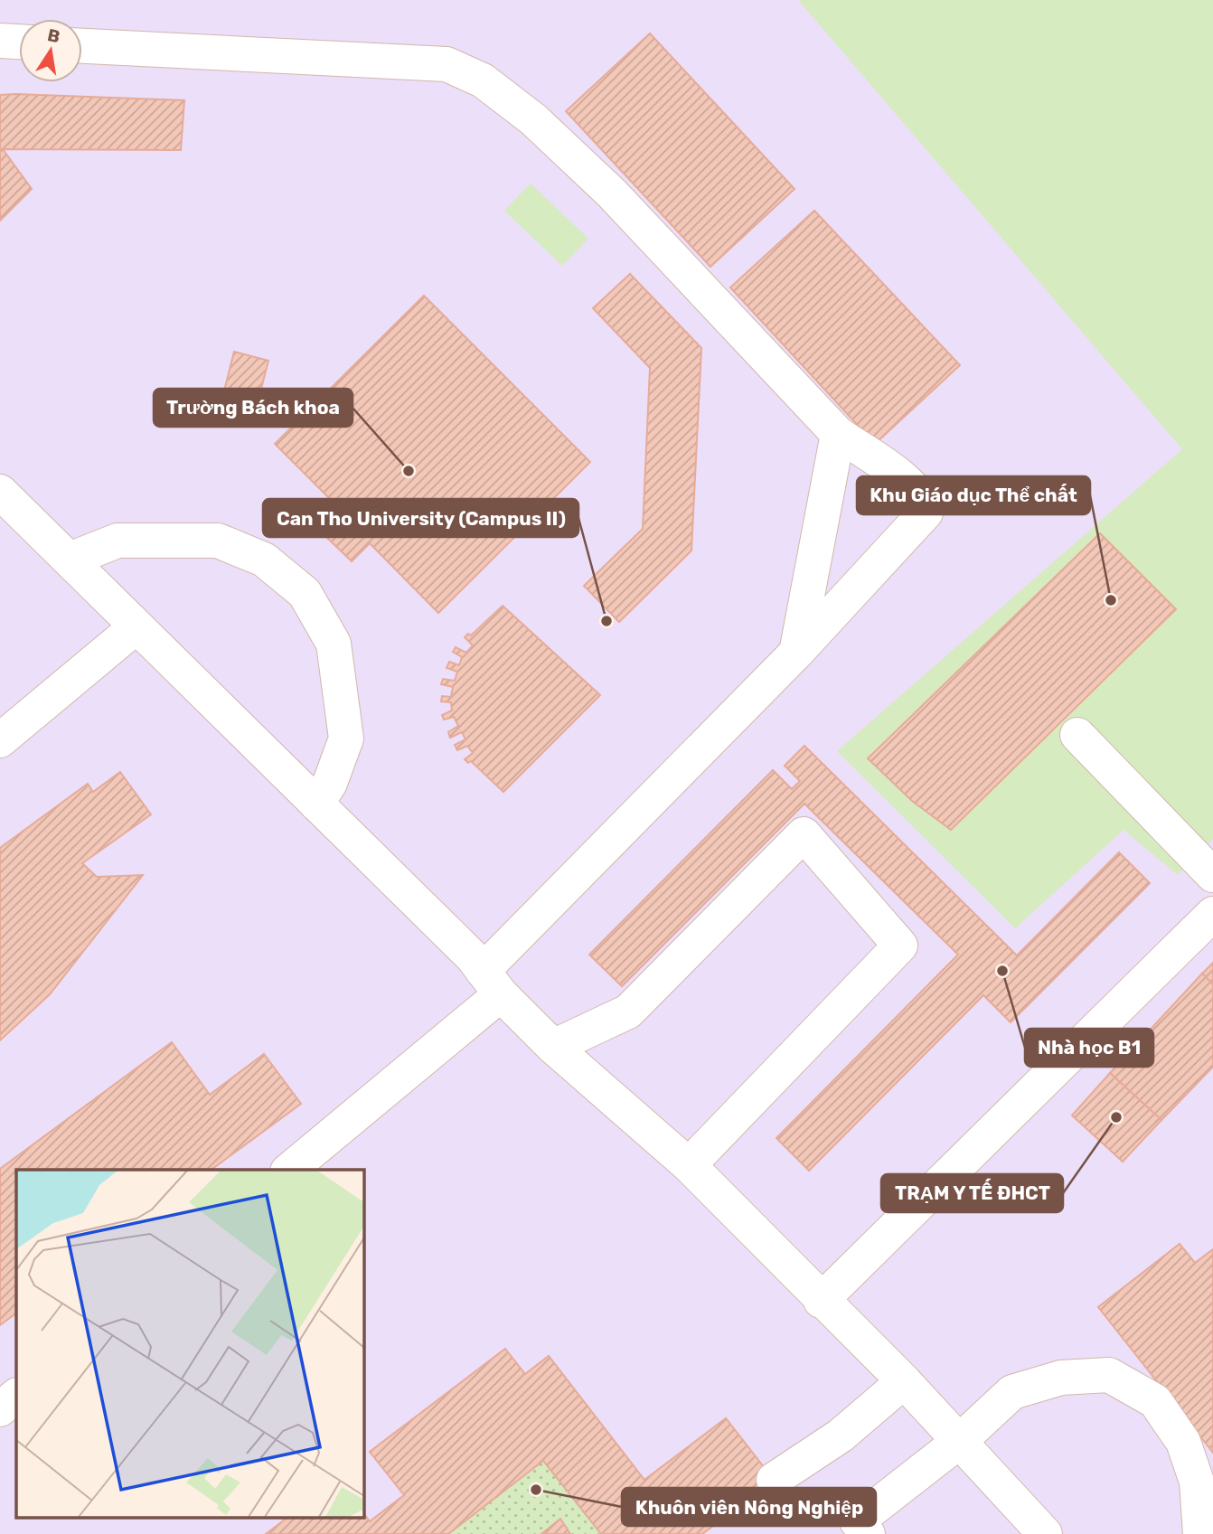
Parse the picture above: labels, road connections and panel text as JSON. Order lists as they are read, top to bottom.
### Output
{
  "places": [
    "Trường Bách khoa",
    "Khu Giáo dục Thể chất",
    "Can Tho University (Campus II)",
    "Nhà học B1",
    "TRẠM Y TẾ ĐHCT",
    "Khuôn viên Nông Nghiệp"
  ],
  "north": "top"
}
